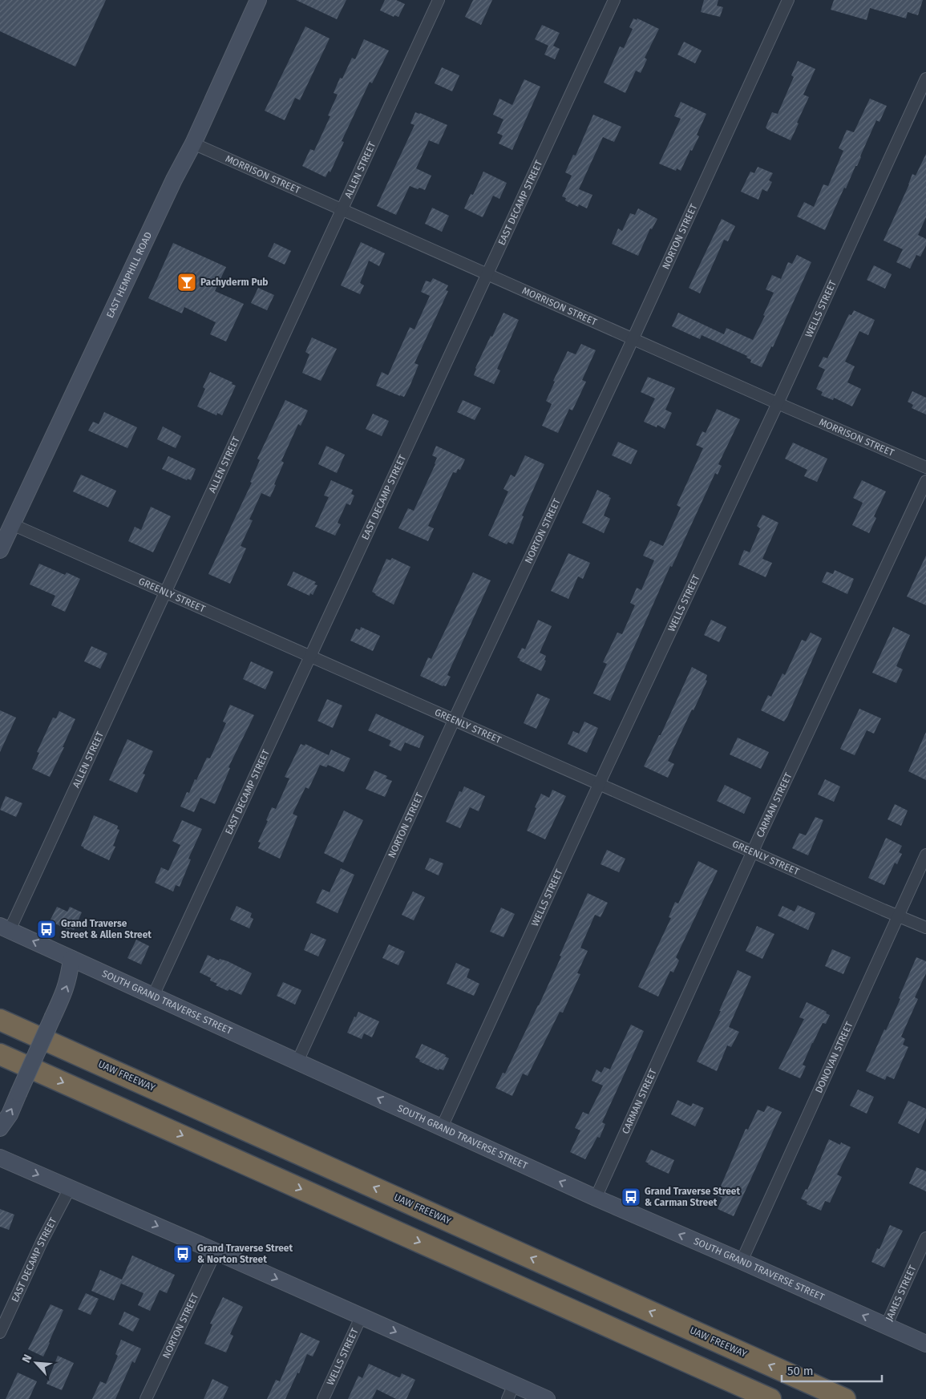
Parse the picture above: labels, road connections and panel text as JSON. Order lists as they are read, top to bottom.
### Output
{
  "streets": {
    "highway": ["UAW FREEWAY"],
    "main road": ["EAST HEMPHILL ROAD", "SOUTH GRAND TRAVERSE STREET"],
    "street": [
      "ALLEN STREET",
      "MORRISON STREET",
      "EAST DECAMP STREET",
      "NORTON STREET",
      "WELLS STREET",
      "GREENLY STREET",
      "CARMAN STREET",
      "DONOVAN STREET",
      "JAMES STREET"
    ]
  },
  "crossings": [
    ["ALLEN STREET", "MORRISON STREET"],
    ["ALLEN STREET", "GREENLY STREET"],
    ["ALLEN STREET", "SOUTH GRAND TRAVERSE STREET"],
    ["MORRISON STREET", "EAST DECAMP STREET"],
    ["MORRISON STREET", "NORTON STREET"],
    ["MORRISON STREET", "EAST HEMPHILL ROAD"],
    ["MORRISON STREET", "WELLS STREET"],
    ["EAST DECAMP STREET", "GREENLY STREET"],
    ["EAST DECAMP STREET", "SOUTH GRAND TRAVERSE STREET"],
    ["NORTON STREET", "GREENLY STREET"],
    ["NORTON STREET", "SOUTH GRAND TRAVERSE STREET"],
    ["EAST HEMPHILL ROAD", "GREENLY STREET"],
    ["WELLS STREET", "GREENLY STREET"],
    ["WELLS STREET", "SOUTH GRAND TRAVERSE STREET"],
    ["GREENLY STREET", "CARMAN STREET"],
    ["GREENLY STREET", "DONOVAN STREET"],
    ["CARMAN STREET", "SOUTH GRAND TRAVERSE STREET"],
    ["SOUTH GRAND TRAVERSE STREET", "DONOVAN STREET"],
    ["SOUTH GRAND TRAVERSE STREET", "JAMES STREET"]
  ],
  "one_way": ["SOUTH GRAND TRAVERSE STREET"],
  "places": {
    "bar": ["Pachyderm Pub"],
    "bus stop": ["Grand Traverse Street & Allen Street", "Grand Traverse Street & Carman Street", "Grand Traverse Street & Norton Street"]
  },
  "scale_bar": "50 m",
  "north": "top left"
}
